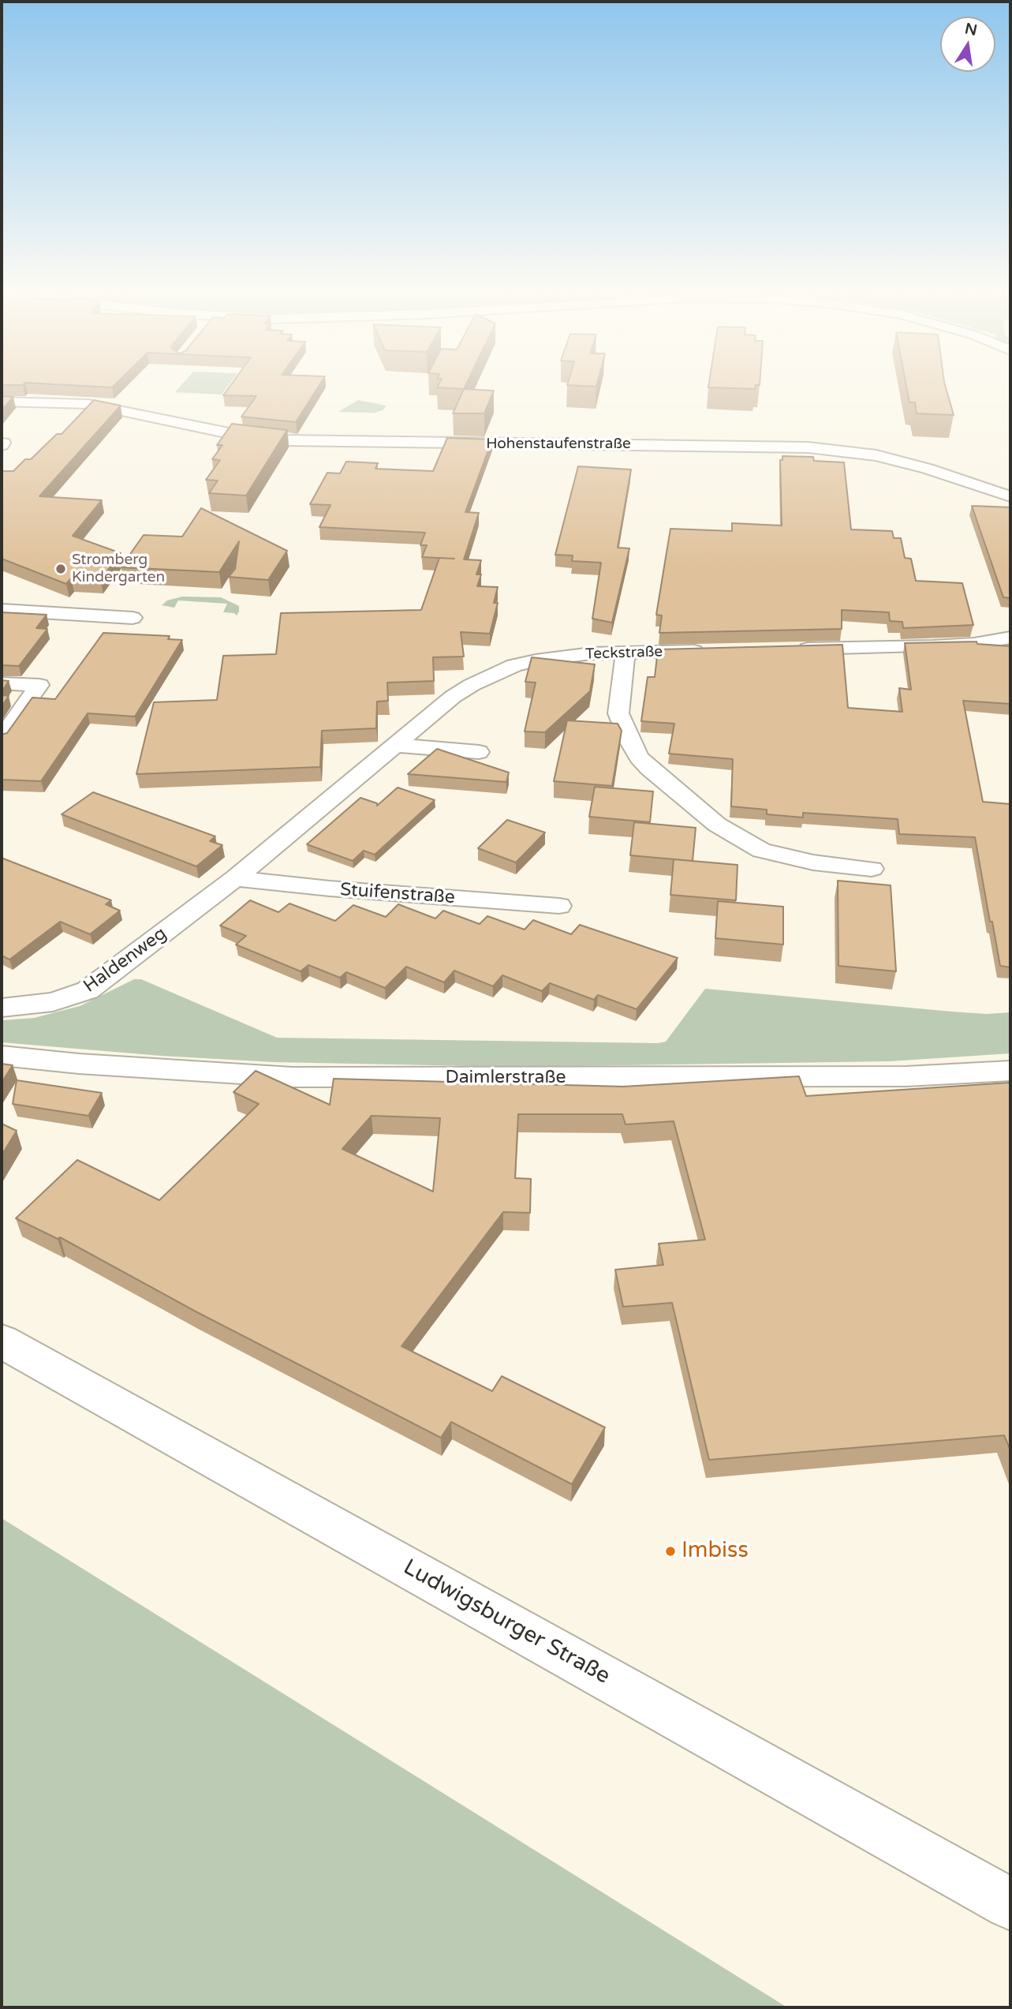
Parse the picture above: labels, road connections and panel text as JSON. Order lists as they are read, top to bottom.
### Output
{
  "streets": {
    "street": [
      "Hohenstaufenstraße",
      "Teckstraße",
      "Stuifenstraße",
      "Haldenweg",
      "Daimlerstraße",
      "Ludwigsburger Straße"
    ]
  },
  "crossings": [
    ["Teckstraße", "Stuifenstraße"],
    ["Teckstraße", "Haldenweg"],
    ["Stuifenstraße", "Haldenweg"]
  ],
  "places": ["Stromberg Kindergarten", "Imbiss"],
  "north": "top"
}
